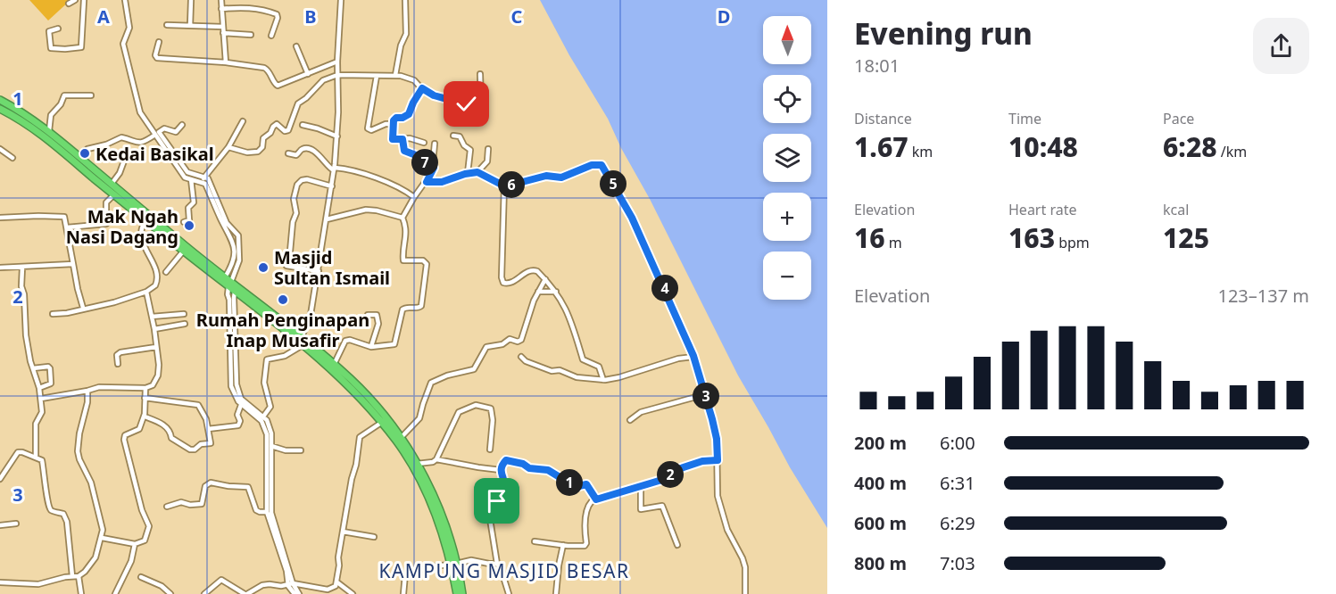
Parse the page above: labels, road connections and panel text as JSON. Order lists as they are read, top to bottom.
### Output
{
  "districts": ["KAMPUNG MASJID BESAR"],
  "places": [
    "Kedai Basikal",
    "Mak Ngah Nasi Dagang",
    "Masjid Sultan Ismail",
    "Rumah Penginapan Inap Musafir"
  ],
  "north": "top",
  "page": {
    "heading": ["Evening run", "18:01"],
    "map_buttons": ["+", "−"],
    "stats": [
      ["Distance", "1.67 km"],
      ["Time", "10:48"],
      ["Pace", "6:28 /km"],
      ["Elevation", "16 m"],
      ["Heart rate", "163 bpm"],
      ["kcal", "125"]
    ],
    "pins": [
      "7",
      "5",
      "6",
      "4",
      "3",
      "2",
      "1"
    ],
    "chart": ["Elevation", "123–137 m"],
    "list": [
      {
        "name": "200 m",
        "note": "6:00"
      },
      {
        "name": "400 m",
        "note": "6:31"
      },
      {
        "name": "600 m",
        "note": "6:29"
      },
      {
        "name": "800 m",
        "note": "7:03"
      }
    ]
  },
  "grid": {
    "columns": [
      "A",
      "B",
      "C",
      "D"
    ],
    "rows": ["1", "2", "3"]
  }
}
